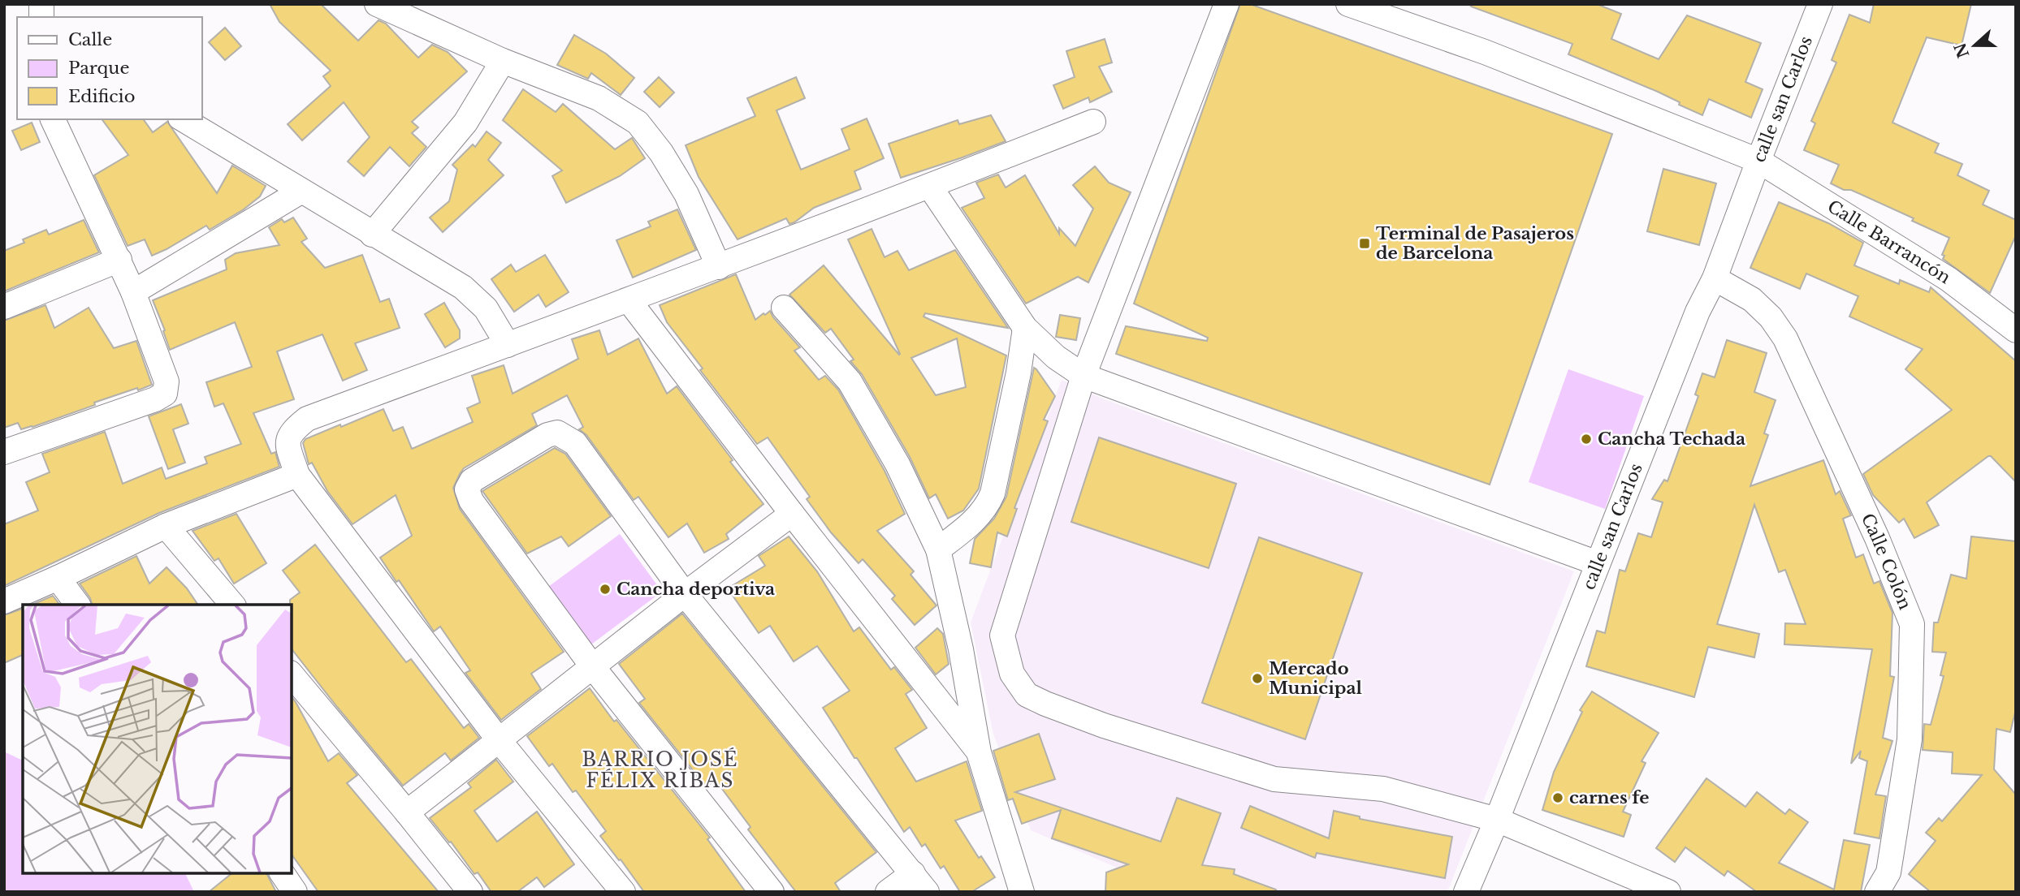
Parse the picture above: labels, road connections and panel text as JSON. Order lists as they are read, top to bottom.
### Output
{
  "streets": {
    "street": ["calle san Carlos", "Calle Barrancón", "Calle Colón"]
  },
  "crossings": [
    ["calle san Carlos", "Calle Barrancón"],
    ["calle san Carlos", "Calle Colón"]
  ],
  "districts": ["BARRIO JOSÉ FÉLIX RIBAS"],
  "places": {
    "transit": ["Terminal de Pasajeros de Barcelona"],
    "other": [
      "Cancha Techada",
      "Cancha deportiva",
      "Mercado Municipal",
      "carnes fe"
    ]
  },
  "legend": ["Calle", "Parque", "Edificio"],
  "north": "left"
}
